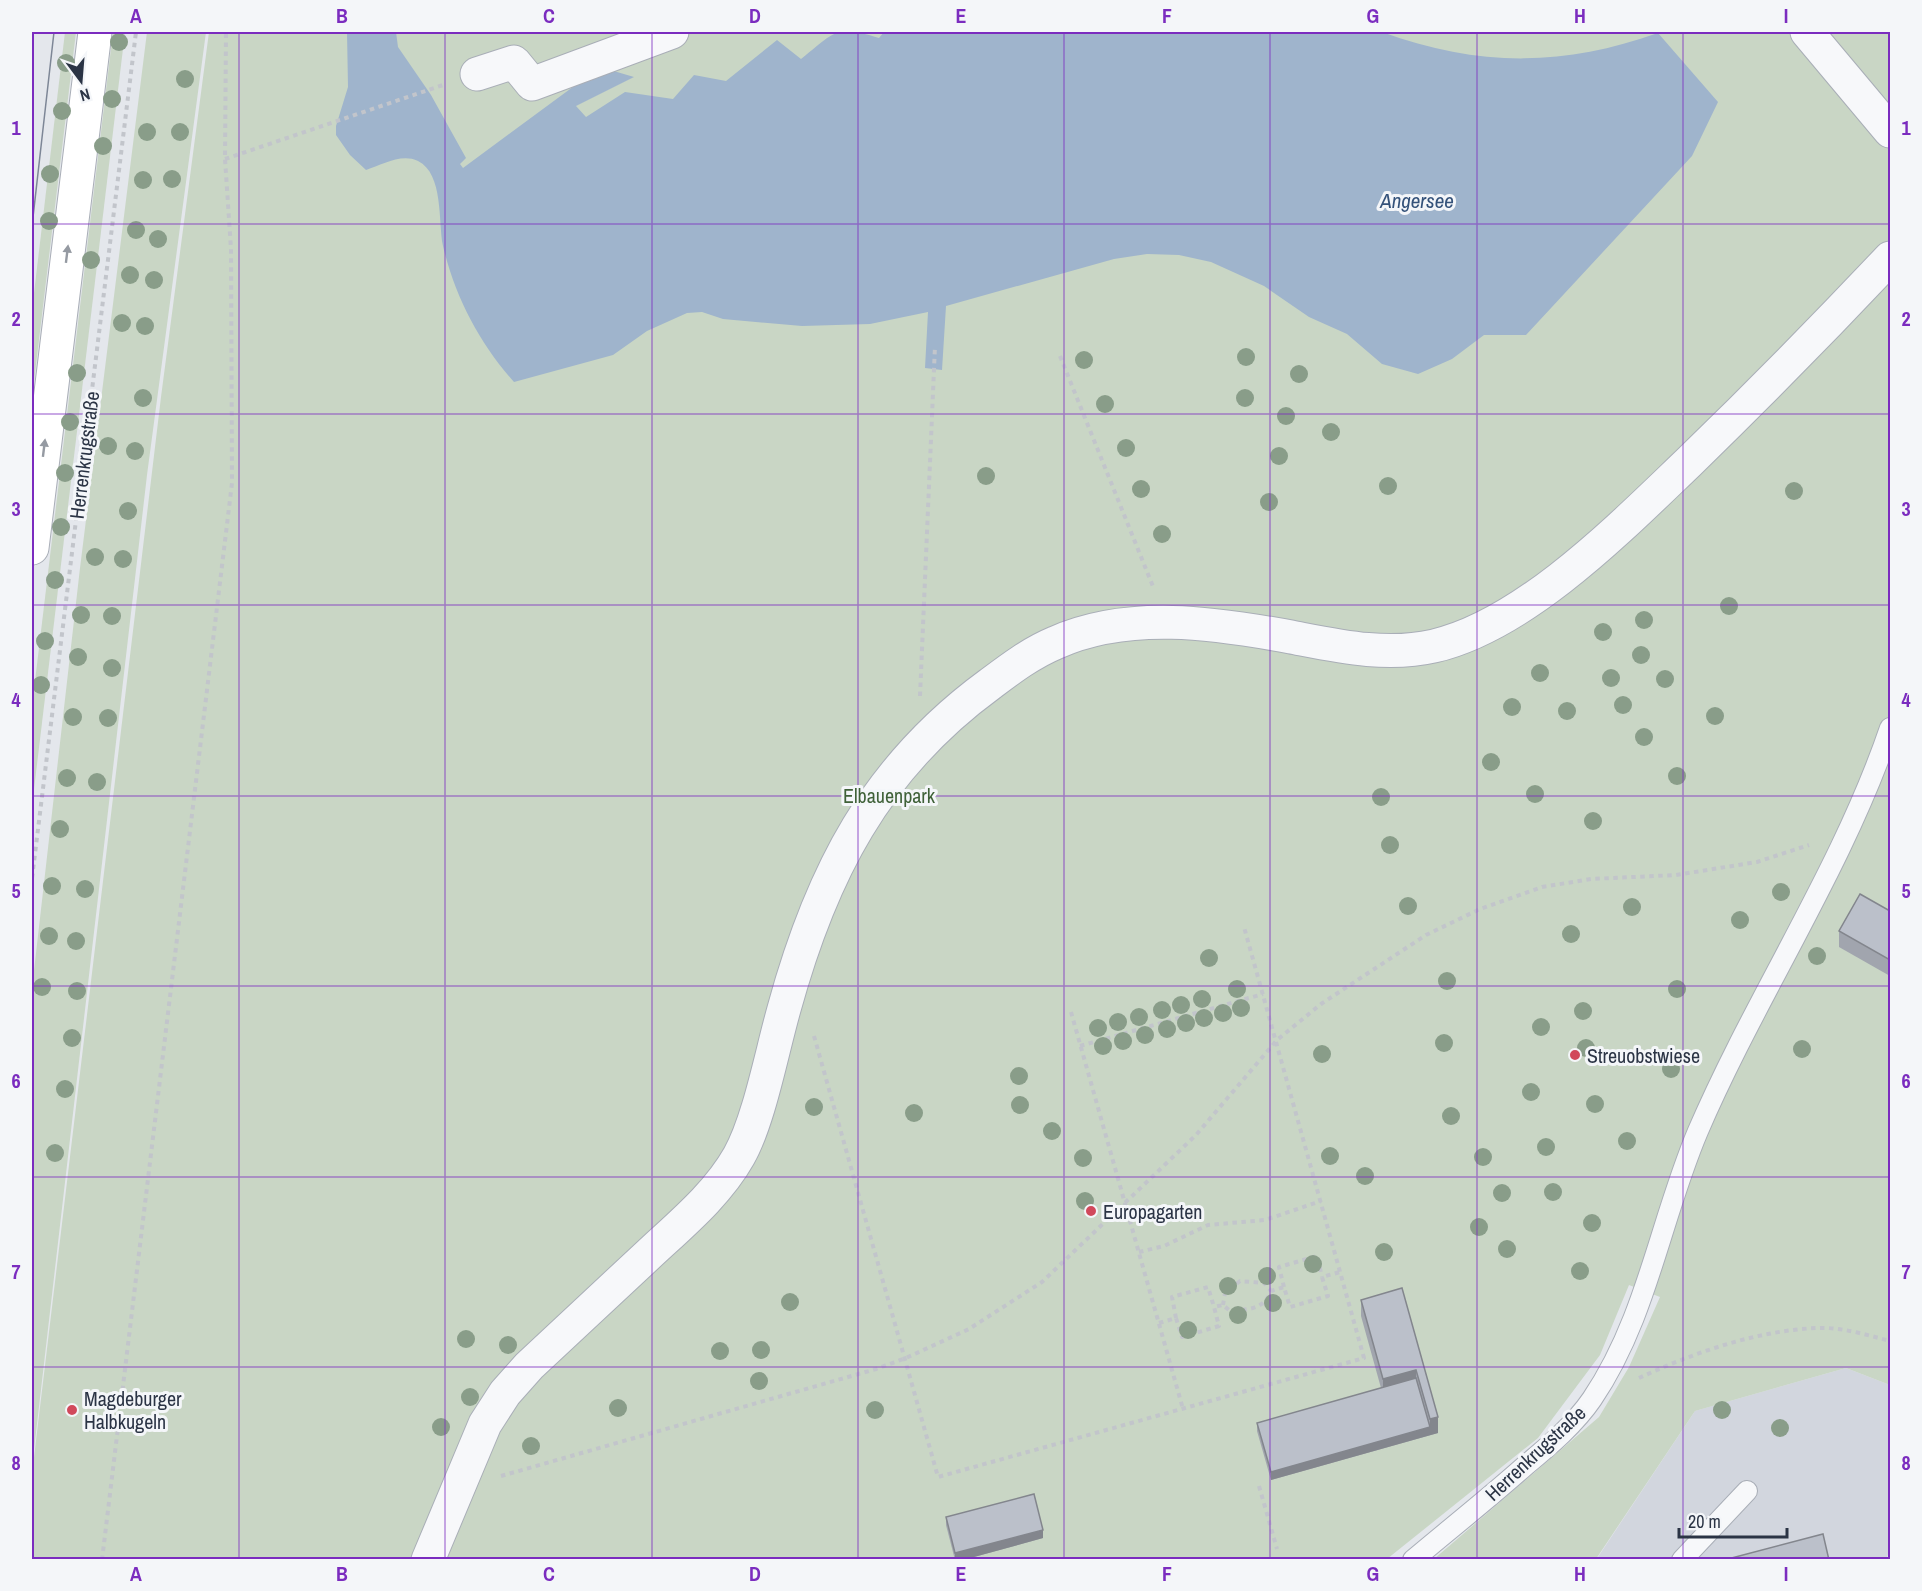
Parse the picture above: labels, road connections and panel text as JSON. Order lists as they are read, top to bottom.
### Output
{
  "streets": {
    "street": ["Herrenkrugstraße"]
  },
  "water": ["Angersee"],
  "parks": ["Elbauenpark"],
  "places": ["Streuobstwiese", "Europagarten", "Magdeburger Halbkugeln"],
  "scale_bar": "20 m",
  "north": "bottom",
  "grid": {
    "columns": [
      "A",
      "B",
      "C",
      "D",
      "E",
      "F",
      "G",
      "H",
      "I"
    ],
    "rows": [
      "1",
      "2",
      "3",
      "4",
      "5",
      "6",
      "7",
      "8"
    ]
  }
}
